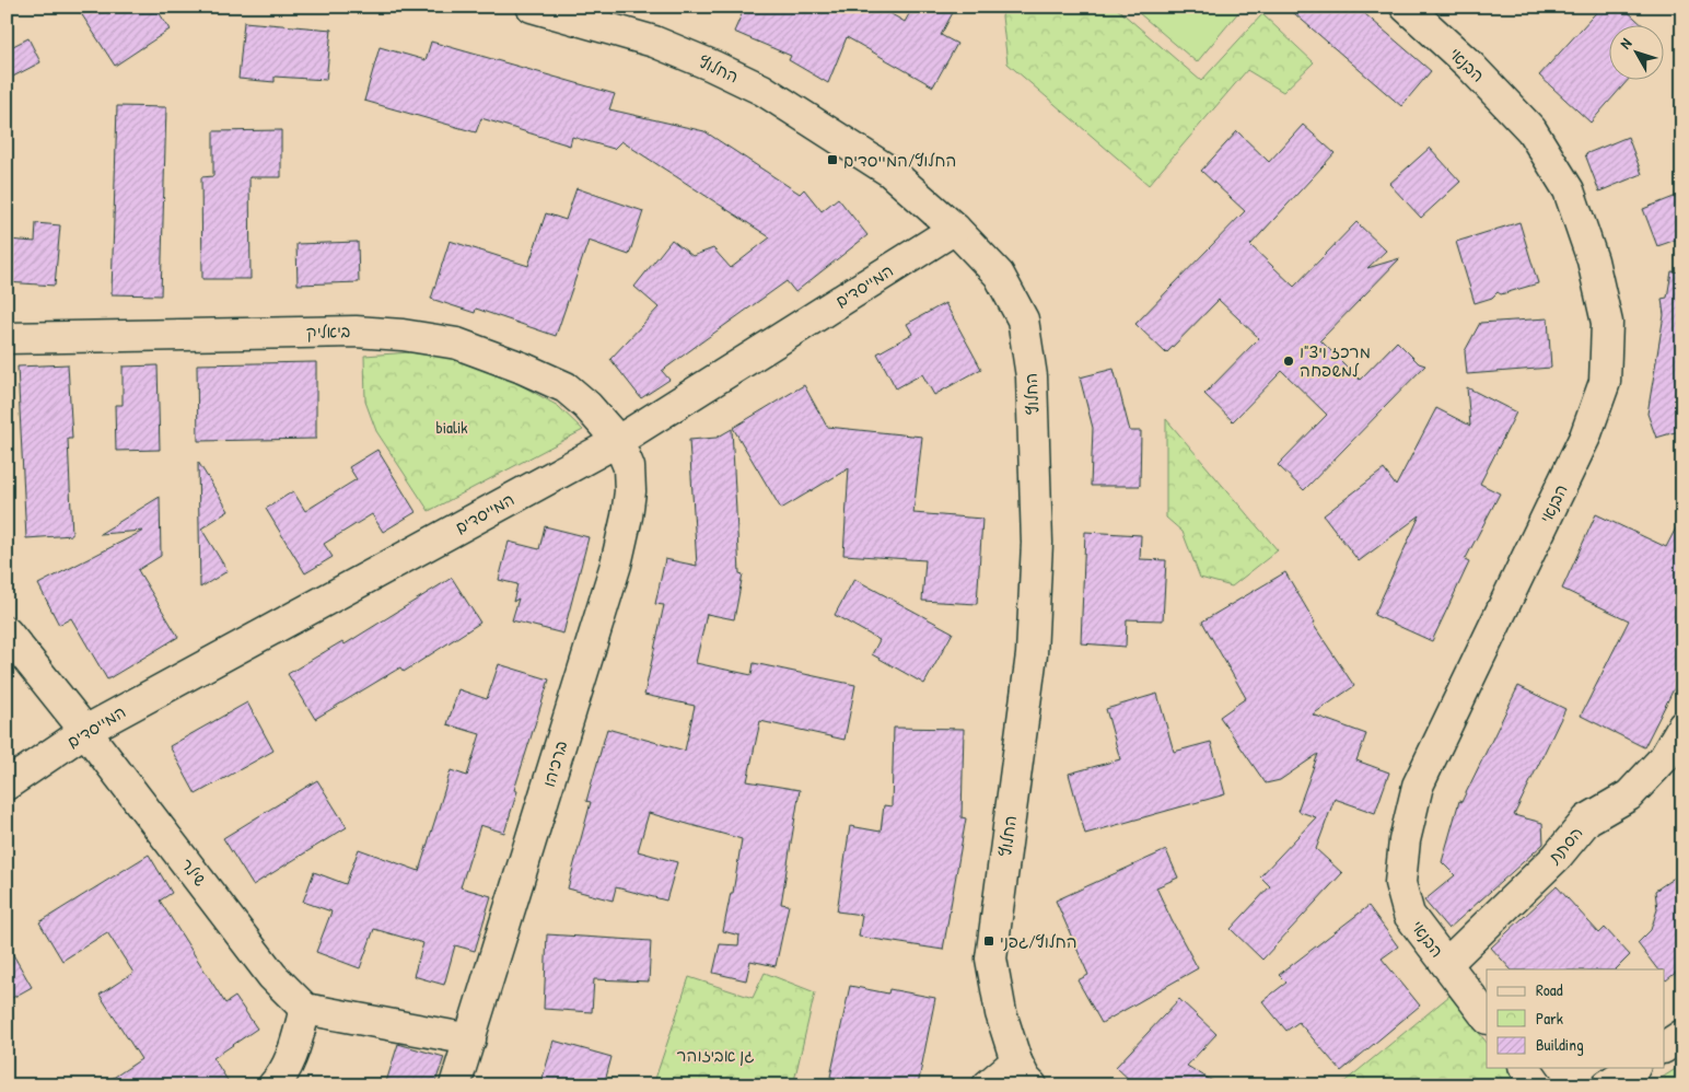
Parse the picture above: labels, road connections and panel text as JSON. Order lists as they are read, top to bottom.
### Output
{
  "streets": {
    "street": [
      "הבנאי",
      "החלוץ",
      "המייסדים",
      "ביאליק",
      "ברכיהו",
      "הסתת",
      "שילר"
    ]
  },
  "crossings": [
    ["הבנאי", "הסתת"],
    ["החלוץ", "המייסדים"],
    ["המייסדים", "ביאליק"],
    ["המייסדים", "ברכיהו"],
    ["המייסדים", "שילר"],
    ["ביאליק", "ברכיהו"]
  ],
  "parks": ["bialik", "גן אביזוהר"],
  "places": {
    "transit": ["החלוץ/המייסדים", "החלוץ/גפני"],
    "other": ["מרכז ויצ\"ו למשפחה"]
  },
  "legend": ["Road", "Park", "Building"],
  "north": "top left"
}
